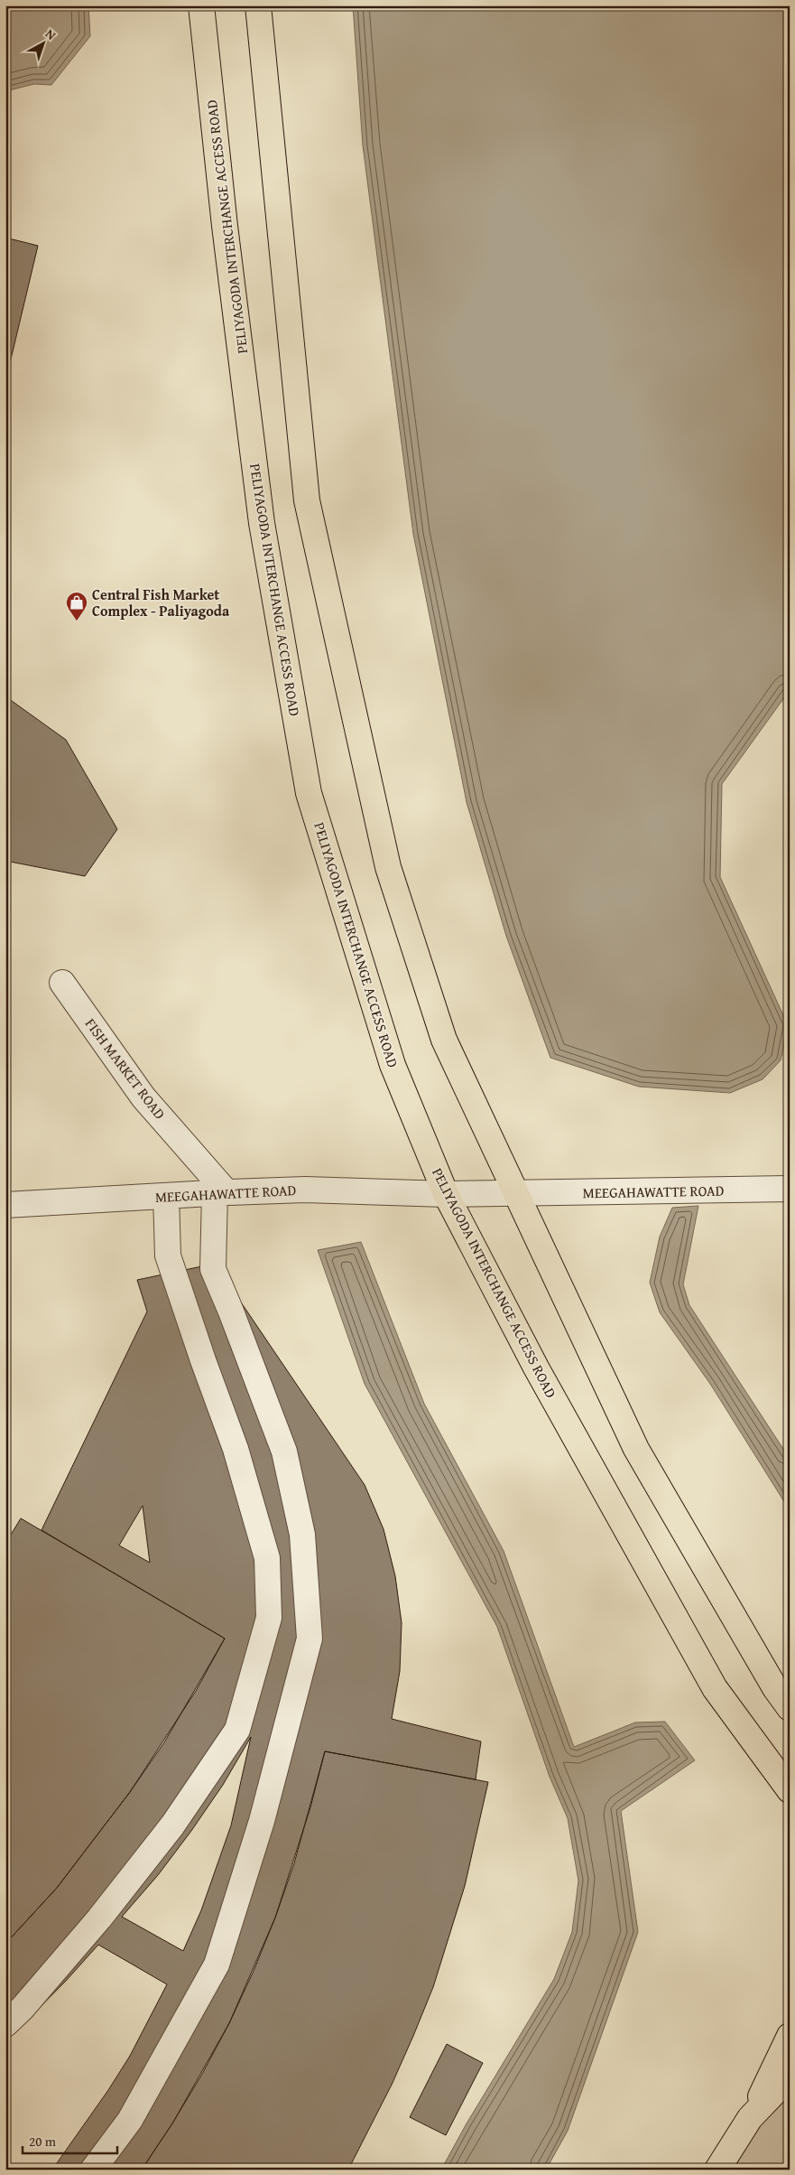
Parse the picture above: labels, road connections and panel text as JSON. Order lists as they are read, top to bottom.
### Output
{
  "streets": {
    "highway": ["PELIYAGODA INTERCHANGE ACCESS ROAD"],
    "street": ["FISH MARKET ROAD", "MEEGAHAWATTE ROAD"]
  },
  "crossings": [
    ["PELIYAGODA INTERCHANGE ACCESS ROAD", "MEEGAHAWATTE ROAD"],
    ["FISH MARKET ROAD", "MEEGAHAWATTE ROAD"]
  ],
  "places": {
    "shop": ["Central Fish Market Complex - Paliyagoda"]
  },
  "scale_bar": "20 m",
  "north": "top right"
}
